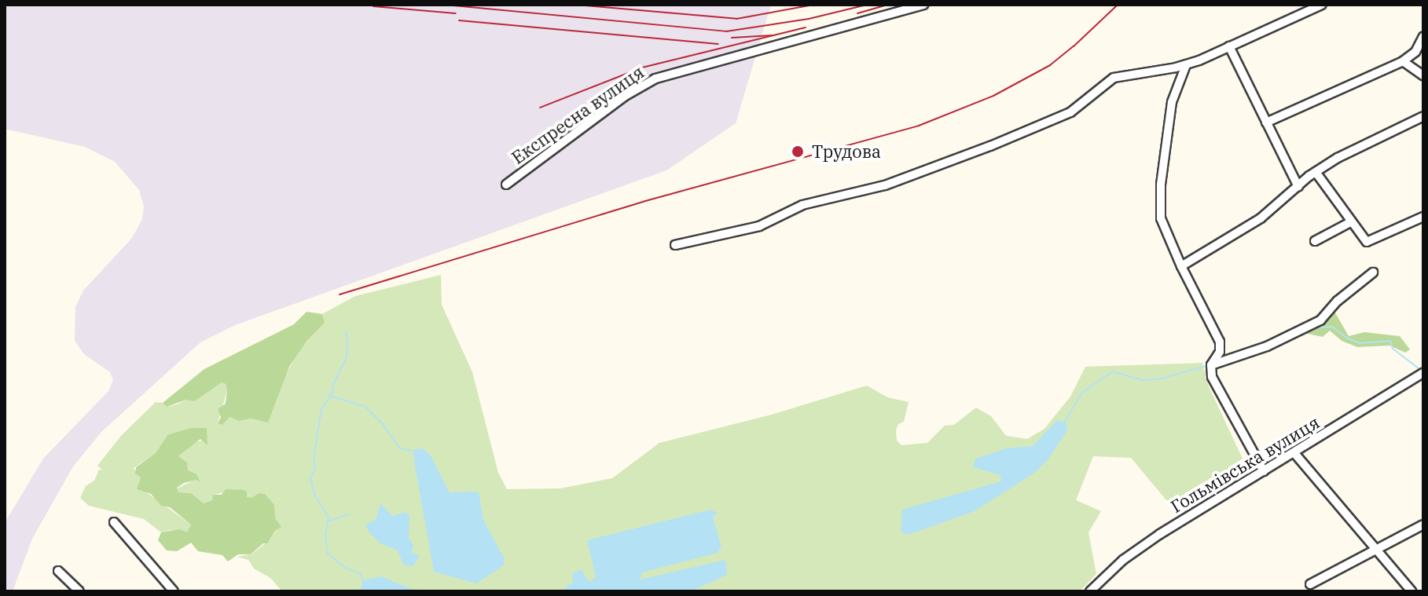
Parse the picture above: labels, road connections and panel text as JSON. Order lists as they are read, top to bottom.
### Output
{
  "streets": {
    "street": ["Експресна вулиця", "Гольмівська вулиця"]
  },
  "places": ["Трудова"]
}
